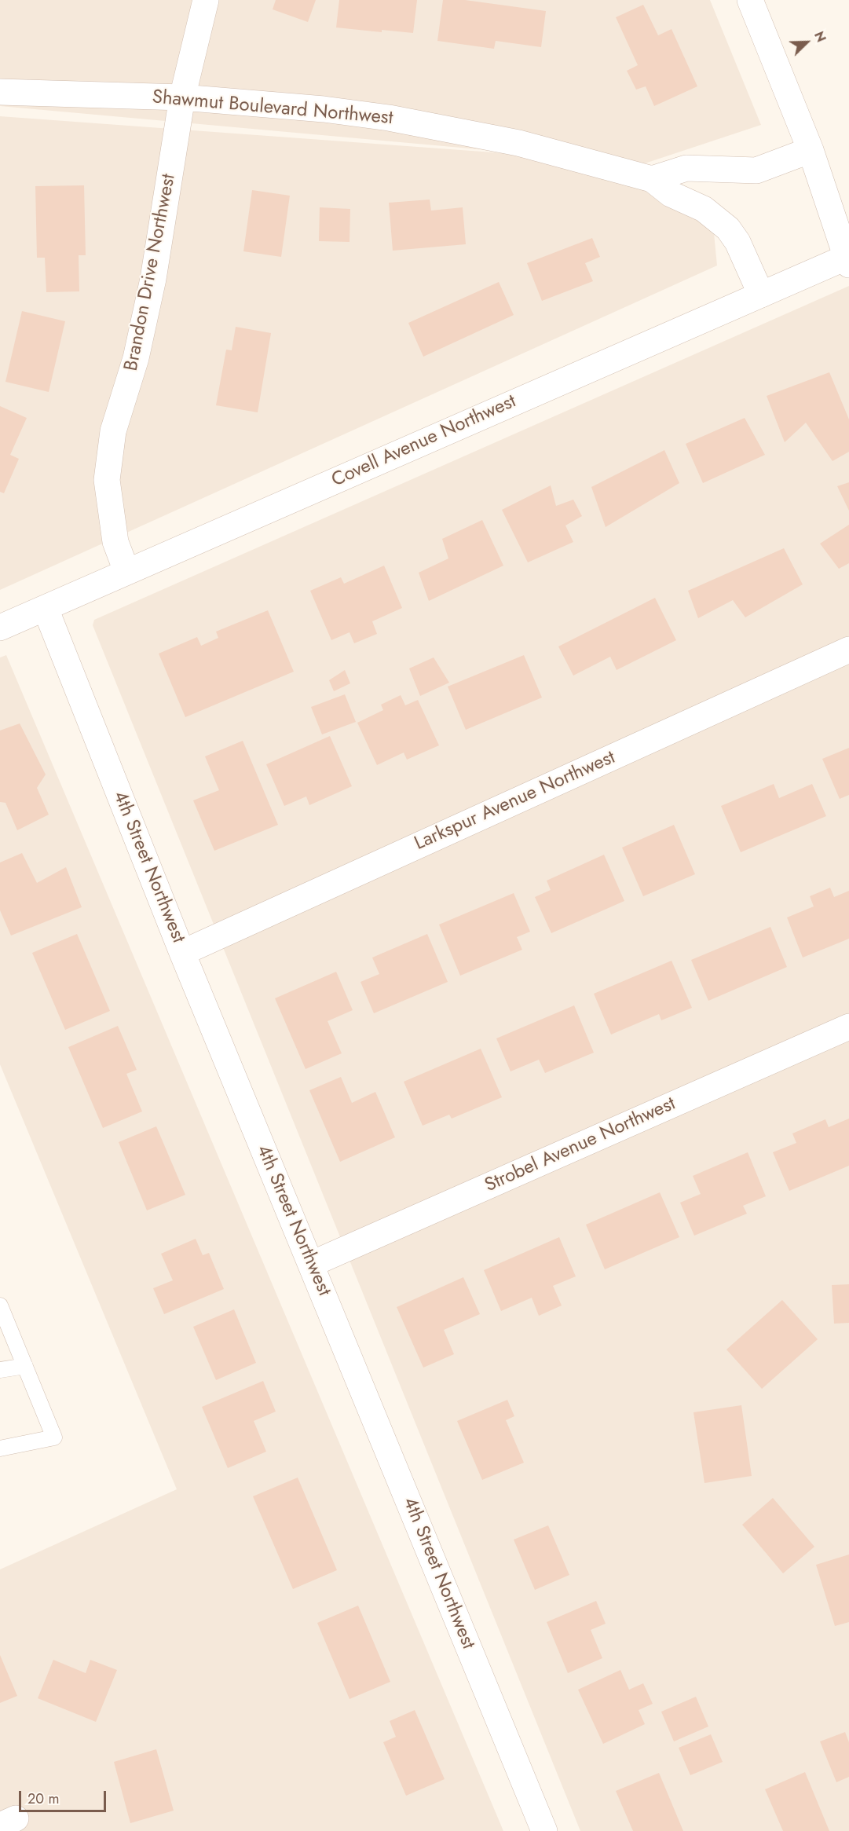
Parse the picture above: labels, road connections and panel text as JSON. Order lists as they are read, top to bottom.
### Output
{
  "streets": {
    "street": [
      "Shawmut Boulevard Northwest",
      "Brandon Drive Northwest",
      "Covell Avenue Northwest",
      "Larkspur Avenue Northwest",
      "4th Street Northwest",
      "Strobel Avenue Northwest"
    ]
  },
  "crossings": [
    ["Shawmut Boulevard Northwest", "Brandon Drive Northwest"],
    ["Shawmut Boulevard Northwest", "Covell Avenue Northwest"],
    ["Brandon Drive Northwest", "Covell Avenue Northwest"],
    ["Covell Avenue Northwest", "4th Street Northwest"],
    ["Larkspur Avenue Northwest", "4th Street Northwest"],
    ["4th Street Northwest", "Strobel Avenue Northwest"]
  ],
  "scale_bar": "20 m",
  "north": "top right"
}
